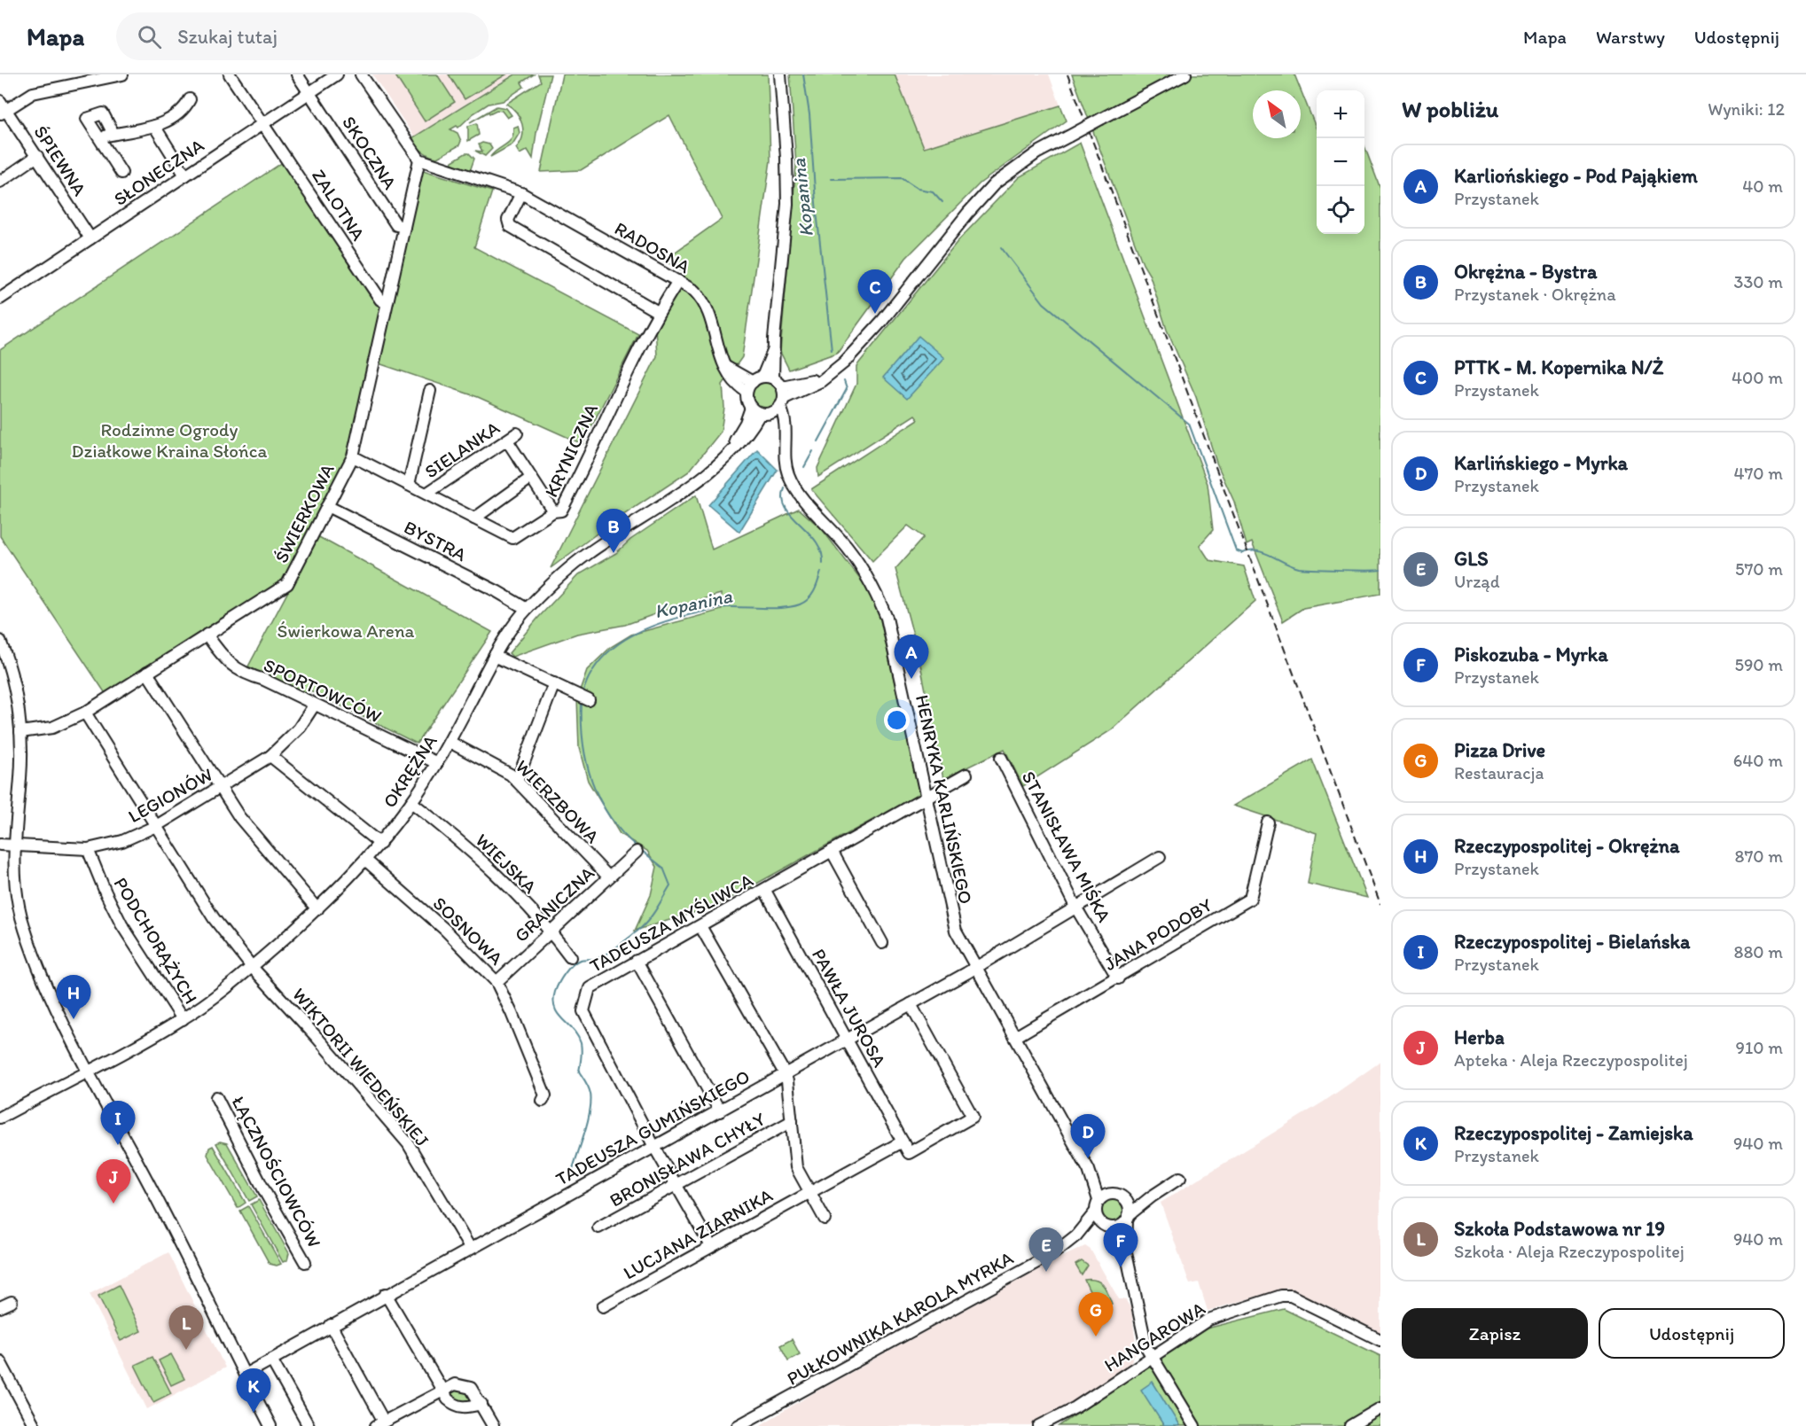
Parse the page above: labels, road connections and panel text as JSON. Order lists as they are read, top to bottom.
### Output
{
  "streets": {
    "street": [
      "SKOCZNA",
      "ŚPIEWNA",
      "SŁONECZNA",
      "ZALOTNA",
      "RADOSNA",
      "SIELANKA",
      "KRYNICZNA",
      "ŚWIERKOWA",
      "BYSTRA",
      "SPORTOWCÓW",
      "OKRĘŻNA",
      "LEGIONÓW",
      "HENRYKA KARLIŃSKIEGO",
      "WIERZBOWA",
      "STANISŁAWA MIŚKA",
      "WIEJSKA",
      "GRANICZNA",
      "TADEUSZA MYŚLIWCA",
      "SOSNOWA",
      "JANA PODOBY",
      "PODCHORĄŻYCH",
      "PAWŁA JUROSA",
      "WIKTORII WIEDEŃSKIEJ",
      "TADEUSZA GUMIŃSKIEGO",
      "BRONISŁAWA CHYŁY",
      "ŁĄCZNOŚCIOWCÓW",
      "LUCJANA ZIARNIKA",
      "PUŁKOWNIKA KAROLA MYRKA",
      "HANGAROWA"
    ]
  },
  "crossings": [
    ["SKOCZNA", "SŁONECZNA"],
    ["SKOCZNA", "ŚWIERKOWA"],
    ["ŚPIEWNA", "SŁONECZNA"],
    ["SŁONECZNA", "ZALOTNA"],
    ["ZALOTNA", "ŚWIERKOWA"],
    ["RADOSNA", "KRYNICZNA"],
    ["RADOSNA", "ŚWIERKOWA"],
    ["RADOSNA", "OKRĘŻNA"],
    ["RADOSNA", "HENRYKA KARLIŃSKIEGO"],
    ["SIELANKA", "KRYNICZNA"],
    ["KRYNICZNA", "ŚWIERKOWA"],
    ["ŚWIERKOWA", "BYSTRA"],
    ["ŚWIERKOWA", "SPORTOWCÓW"],
    ["ŚWIERKOWA", "WIKTORII WIEDEŃSKIEJ"],
    ["BYSTRA", "OKRĘŻNA"],
    ["SPORTOWCÓW", "OKRĘŻNA"],
    ["SPORTOWCÓW", "LEGIONÓW"],
    ["OKRĘŻNA", "HENRYKA KARLIŃSKIEGO"],
    ["OKRĘŻNA", "WIERZBOWA"],
    ["OKRĘŻNA", "WIEJSKA"],
    ["OKRĘŻNA", "SOSNOWA"],
    ["OKRĘŻNA", "PODCHORĄŻYCH"],
    ["OKRĘŻNA", "WIKTORII WIEDEŃSKIEJ"],
    ["LEGIONÓW", "PODCHORĄŻYCH"],
    ["LEGIONÓW", "WIKTORII WIEDEŃSKIEJ"],
    ["HENRYKA KARLIŃSKIEGO", "TADEUSZA MYŚLIWCA"],
    ["HENRYKA KARLIŃSKIEGO", "JANA PODOBY"],
    ["HENRYKA KARLIŃSKIEGO", "TADEUSZA GUMIŃSKIEGO"],
    ["HENRYKA KARLIŃSKIEGO", "PUŁKOWNIKA KAROLA MYRKA"],
    ["WIERZBOWA", "GRANICZNA"],
    ["STANISŁAWA MIŚKA", "JANA PODOBY"],
    ["STANISŁAWA MIŚKA", "TADEUSZA GUMIŃSKIEGO"],
    ["WIEJSKA", "GRANICZNA"],
    ["GRANICZNA", "SOSNOWA"],
    ["TADEUSZA MYŚLIWCA", "PAWŁA JUROSA"],
    ["TADEUSZA MYŚLIWCA", "TADEUSZA GUMIŃSKIEGO"],
    ["TADEUSZA MYŚLIWCA", "BRONISŁAWA CHYŁY"],
    ["TADEUSZA MYŚLIWCA", "LUCJANA ZIARNIKA"],
    ["PAWŁA JUROSA", "TADEUSZA GUMIŃSKIEGO"],
    ["PAWŁA JUROSA", "LUCJANA ZIARNIKA"],
    ["WIKTORII WIEDEŃSKIEJ", "TADEUSZA GUMIŃSKIEGO"]
  ],
  "water": ["Kopanina"],
  "parks": ["Rodzinne Ogrody Działkowe Kraina Słońca", "Świerkowa Arena"],
  "north": "top left",
  "page": {
    "header": "Mapa",
    "search": "Szukaj tutaj",
    "nav": ["Mapa", "Warstwy", "Udostępnij"],
    "heading": ["W pobliżu", "Wyniki: 12"],
    "map_buttons": ["+", "−"],
    "list": [
      {
        "mark": "A",
        "name": "Karliońskiego - Pod Pająkiem",
        "note": "Przystanek",
        "value": "40 m"
      },
      {
        "mark": "B",
        "name": "Okrężna - Bystra",
        "note": "Przystanek · Okrężna",
        "value": "330 m"
      },
      {
        "mark": "C",
        "name": "PTTK - M. Kopernika N/Ż",
        "note": "Przystanek",
        "value": "400 m"
      },
      {
        "mark": "D",
        "name": "Karlińskiego - Myrka",
        "note": "Przystanek",
        "value": "470 m"
      },
      {
        "mark": "E",
        "name": "GLS",
        "note": "Urząd",
        "value": "570 m"
      },
      {
        "mark": "F",
        "name": "Piskozuba - Myrka",
        "note": "Przystanek",
        "value": "590 m"
      },
      {
        "mark": "G",
        "name": "Pizza Drive",
        "note": "Restauracja",
        "value": "640 m"
      },
      {
        "mark": "H",
        "name": "Rzeczypospolitej - Okrężna",
        "note": "Przystanek",
        "value": "870 m"
      },
      {
        "mark": "I",
        "name": "Rzeczypospolitej - Bielańska",
        "note": "Przystanek",
        "value": "880 m"
      },
      {
        "mark": "J",
        "name": "Herba",
        "note": "Apteka · Aleja Rzeczypospolitej",
        "value": "910 m"
      },
      {
        "mark": "K",
        "name": "Rzeczypospolitej - Zamiejska",
        "note": "Przystanek",
        "value": "940 m"
      },
      {
        "mark": "L",
        "name": "Szkoła Podstawowa nr 19",
        "note": "Szkoła · Aleja Rzeczypospolitej",
        "value": "940 m"
      }
    ],
    "pins": [
      "C",
      "B",
      "A",
      "H",
      "I",
      "D",
      "J",
      "F",
      "E",
      "G",
      "L",
      "K"
    ],
    "buttons": ["Zapisz", "Udostępnij"]
  }
}
